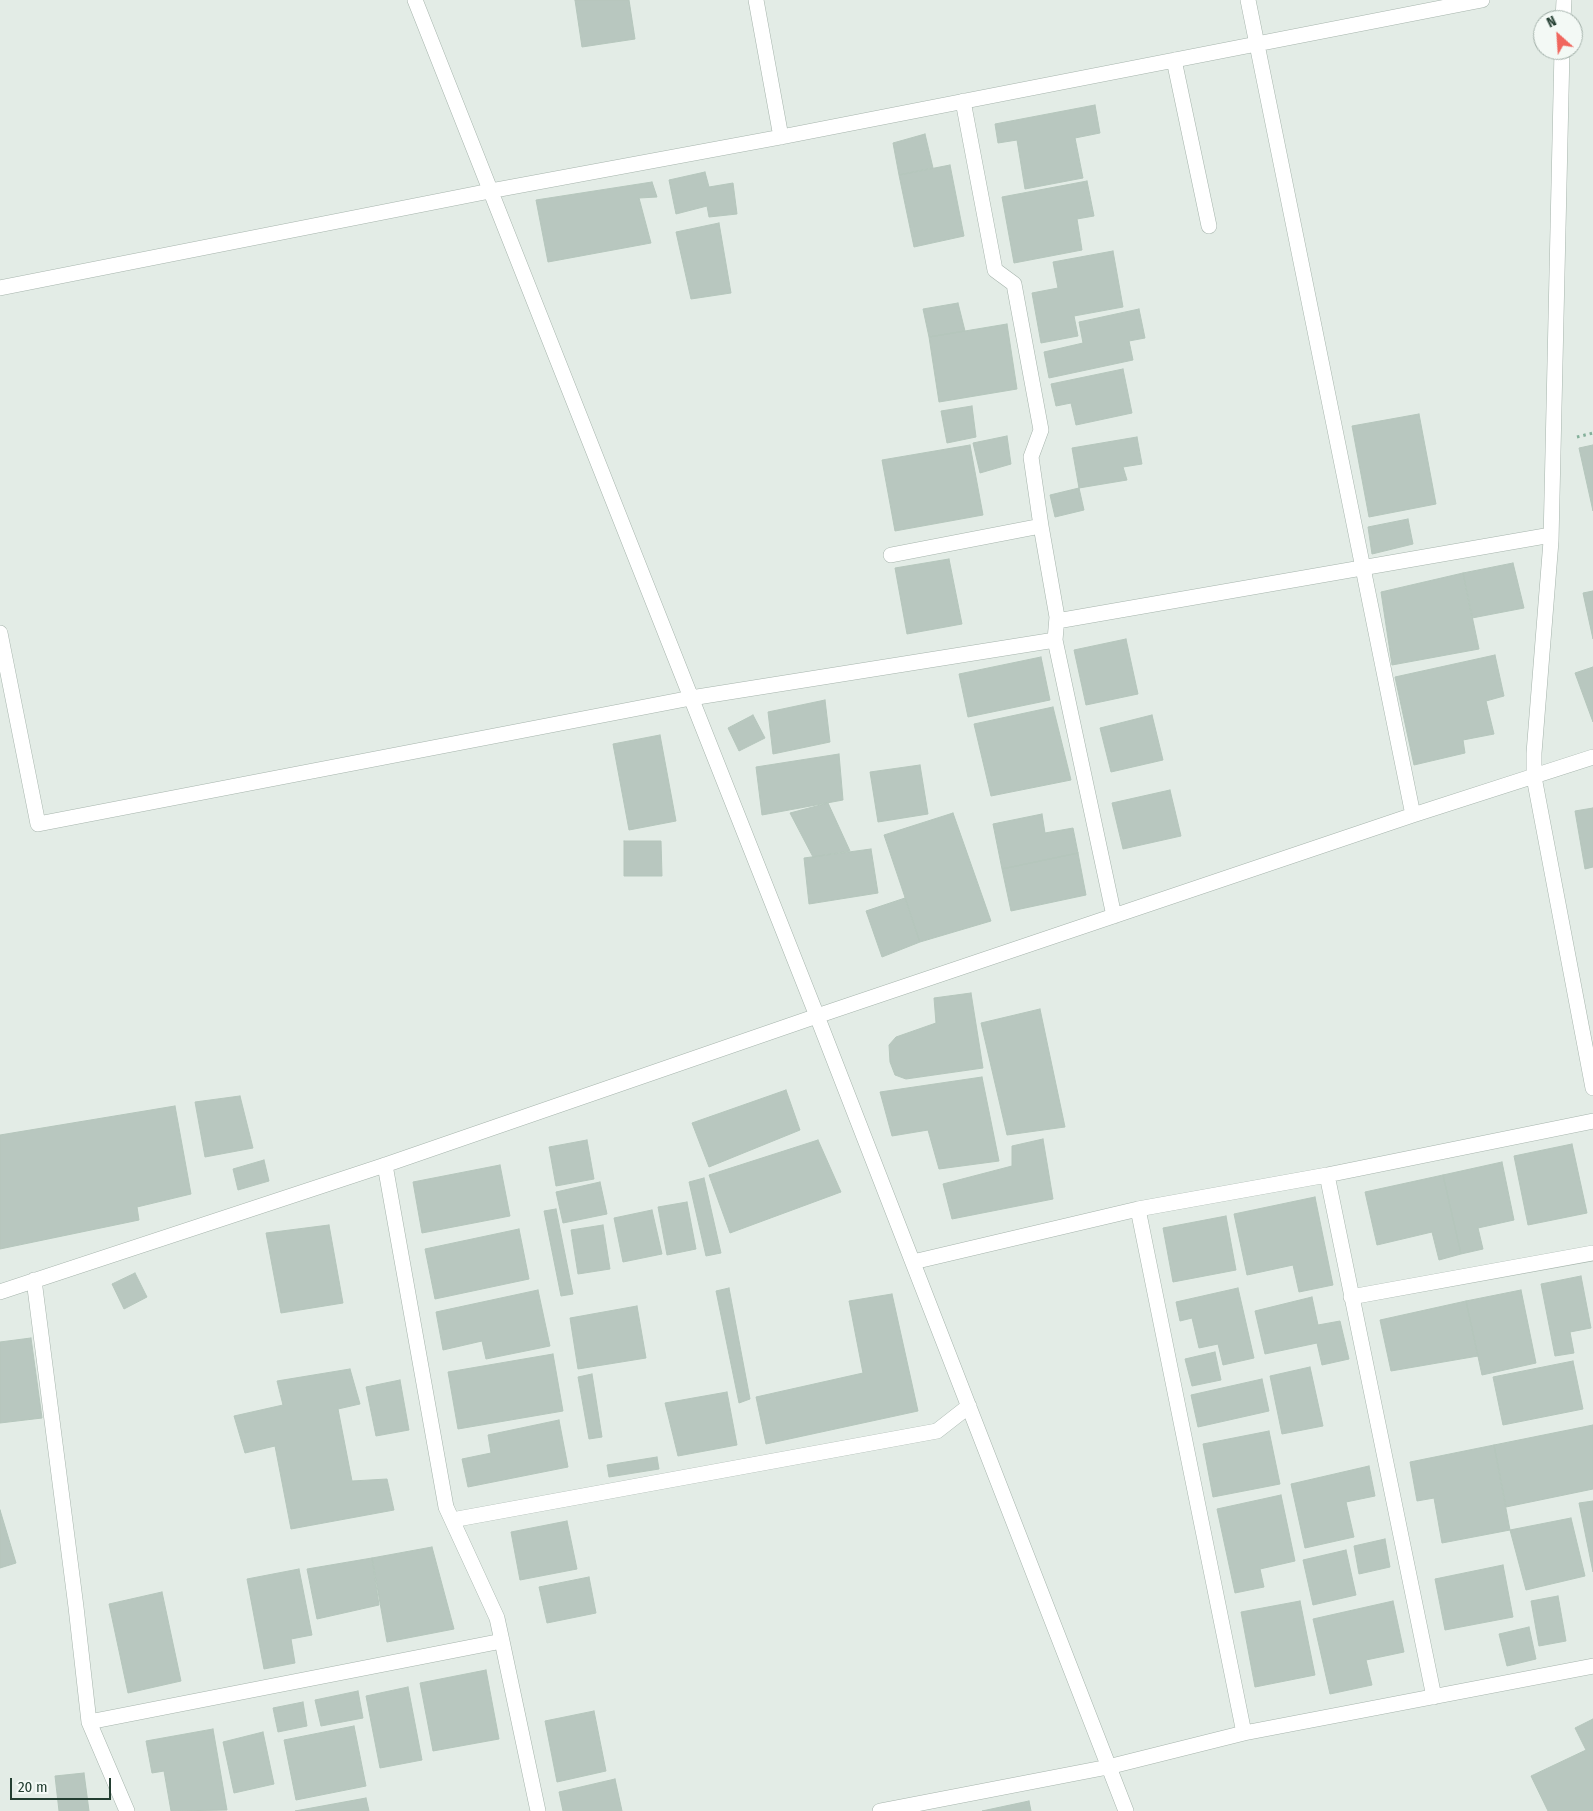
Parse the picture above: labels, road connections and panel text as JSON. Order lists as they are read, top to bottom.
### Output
{
  "scale_bar": "20 m",
  "north": "top left"
}
